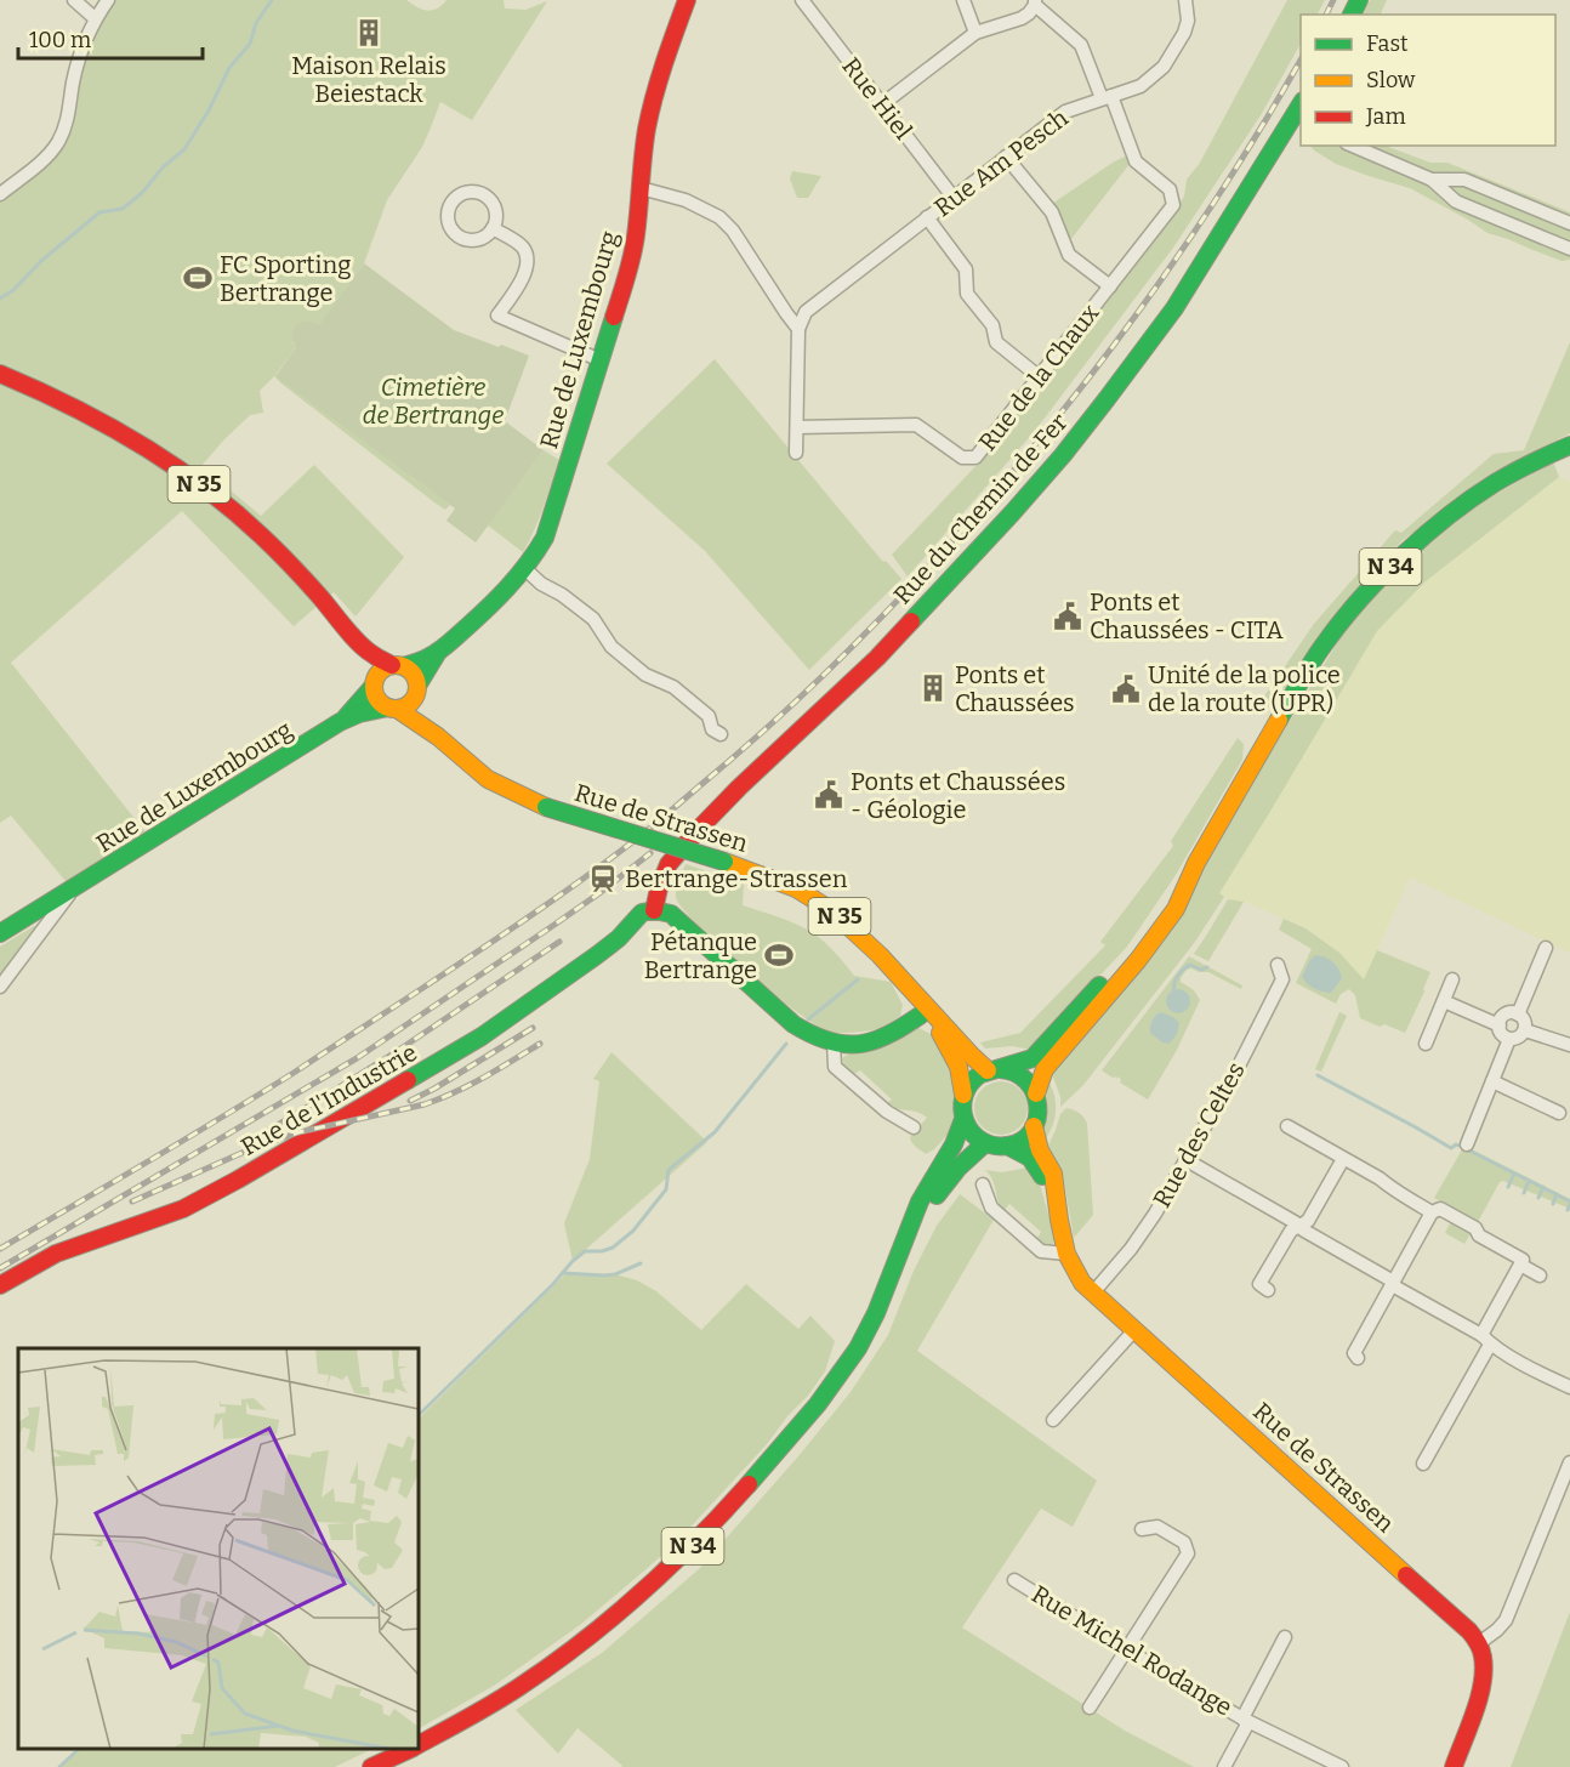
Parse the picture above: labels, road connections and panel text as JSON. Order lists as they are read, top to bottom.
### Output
{
  "streets": {
    "main road": [
      "Rue de Luxembourg",
      "N 35",
      "Rue du Chemin de Fer",
      "N 34",
      "Rue de Strassen",
      "Rue de l'Industrie"
    ],
    "street": [
      "Rue Hiel",
      "Rue Am Pesch",
      "Rue de la Chaux",
      "Rue des Celtes",
      "Rue Michel Rodange"
    ]
  },
  "crossings": [
    ["Rue Hiel", "Rue Am Pesch"],
    ["Rue Am Pesch", "Rue de la Chaux"],
    ["Rue de Luxembourg", "N 35"],
    ["Rue de Luxembourg", "Rue de Strassen"],
    ["N 35", "Rue de Strassen"],
    ["Rue du Chemin de Fer", "Rue de l'Industrie"],
    ["N 34", "Rue de Strassen"],
    ["Rue de Strassen", "Rue des Celtes"]
  ],
  "parks": ["Cimetière de Bertrange"],
  "places": {
    "building": ["Maison Relais Beiestack", "Ponts et Chaussées"],
    "sports": ["FC Sporting Bertrange", "Pétanque Bertrange"],
    "public building": ["Ponts et Chaussées - CITA", "Unité de la police de la route (UPR)", "Ponts et Chaussées - Géologie"],
    "station": ["Bertrange-Strassen"]
  },
  "legend": ["Fast", "Slow", "Jam"],
  "scale_bar": "100 m"
}
